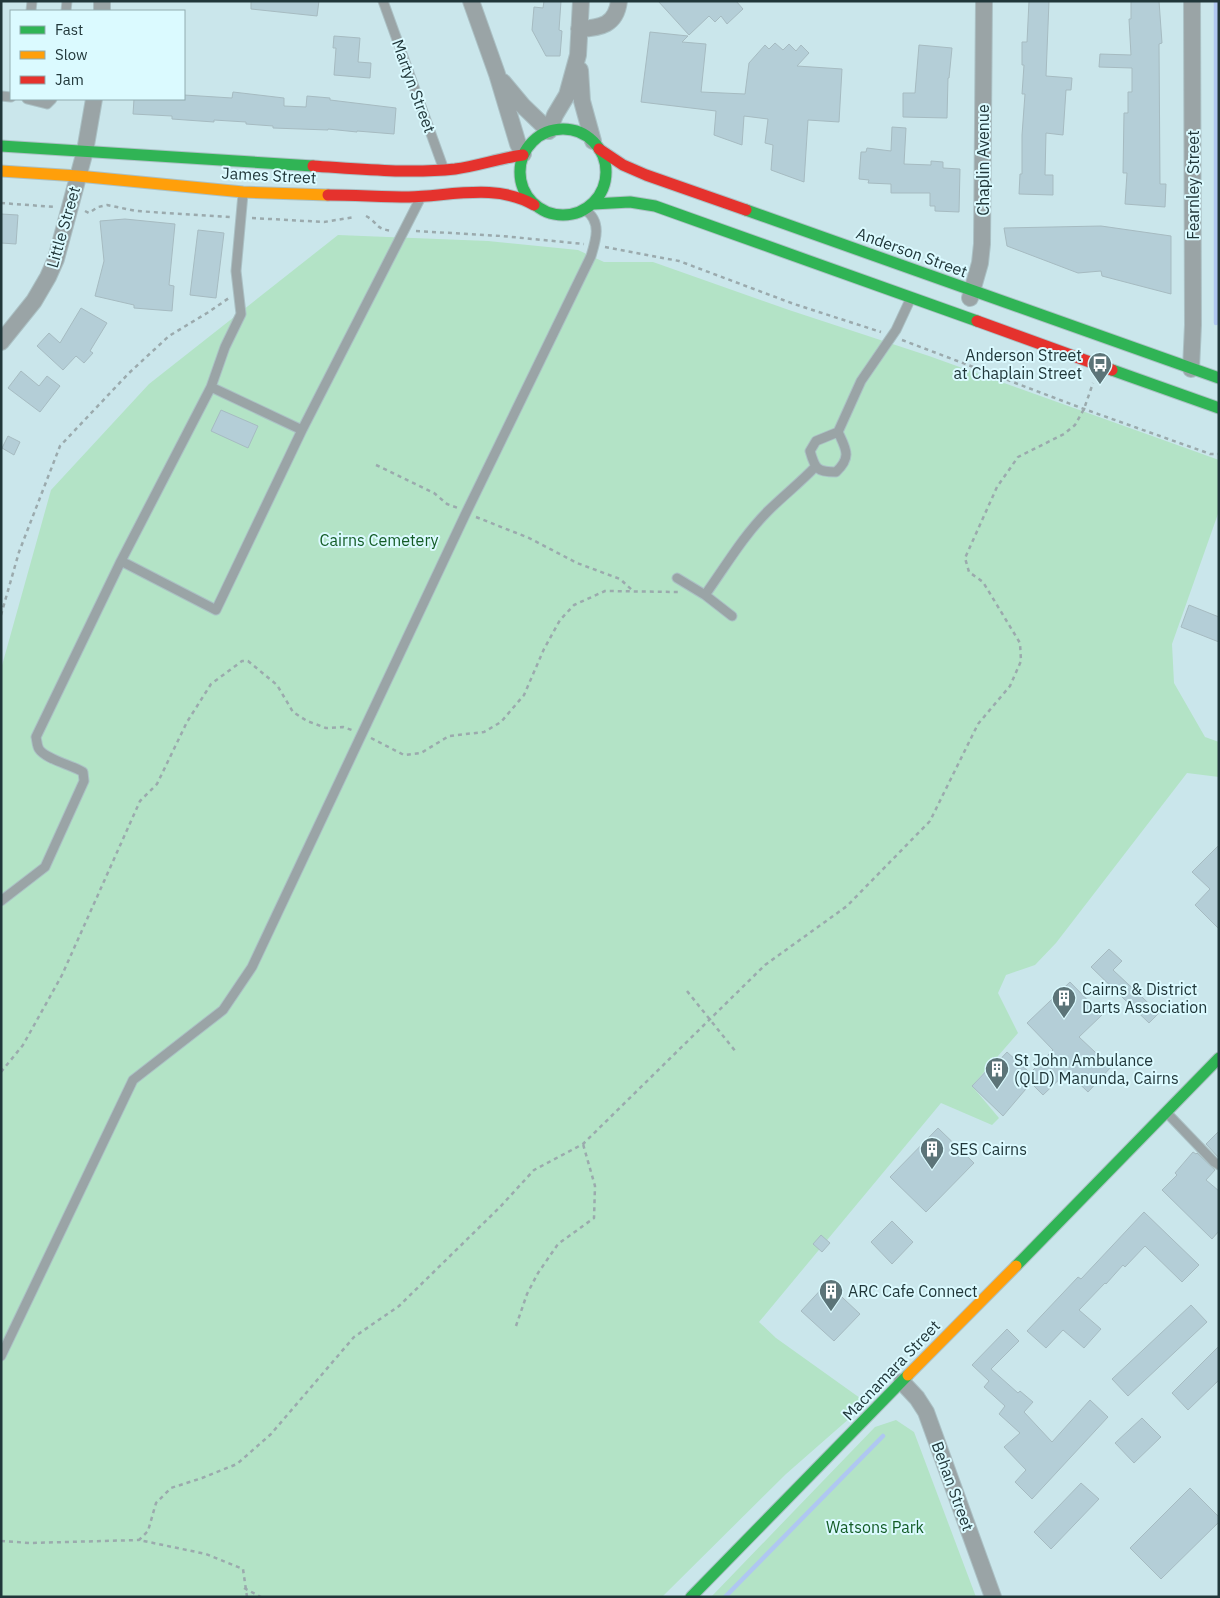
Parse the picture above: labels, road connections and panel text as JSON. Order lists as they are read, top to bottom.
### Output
{
  "streets": {
    "main road": ["James Street", "Anderson Street", "Macnamara Street"],
    "street": [
      "Chaplin Avenue",
      "Fearnley Street",
      "Little Street",
      "Behan Street"
    ],
    "lane": ["Martyn Street"]
  },
  "crossings": [
    ["Martyn Street", "James Street"],
    ["Chaplin Avenue", "Anderson Street"],
    ["James Street", "Little Street"],
    ["James Street", "Anderson Street"],
    ["Fearnley Street", "Anderson Street"],
    ["Macnamara Street", "Behan Street"]
  ],
  "parks": ["Cairns Cemetery", "Watsons Park"],
  "places": {
    "bus stop": ["Anderson Street at Chaplain Street"],
    "building": [
      "Cairns & District Darts Association",
      "St John Ambulance (QLD) Manunda, Cairns",
      "SES Cairns",
      "ARC Cafe Connect"
    ]
  },
  "legend": ["Fast", "Slow", "Jam"]
}
